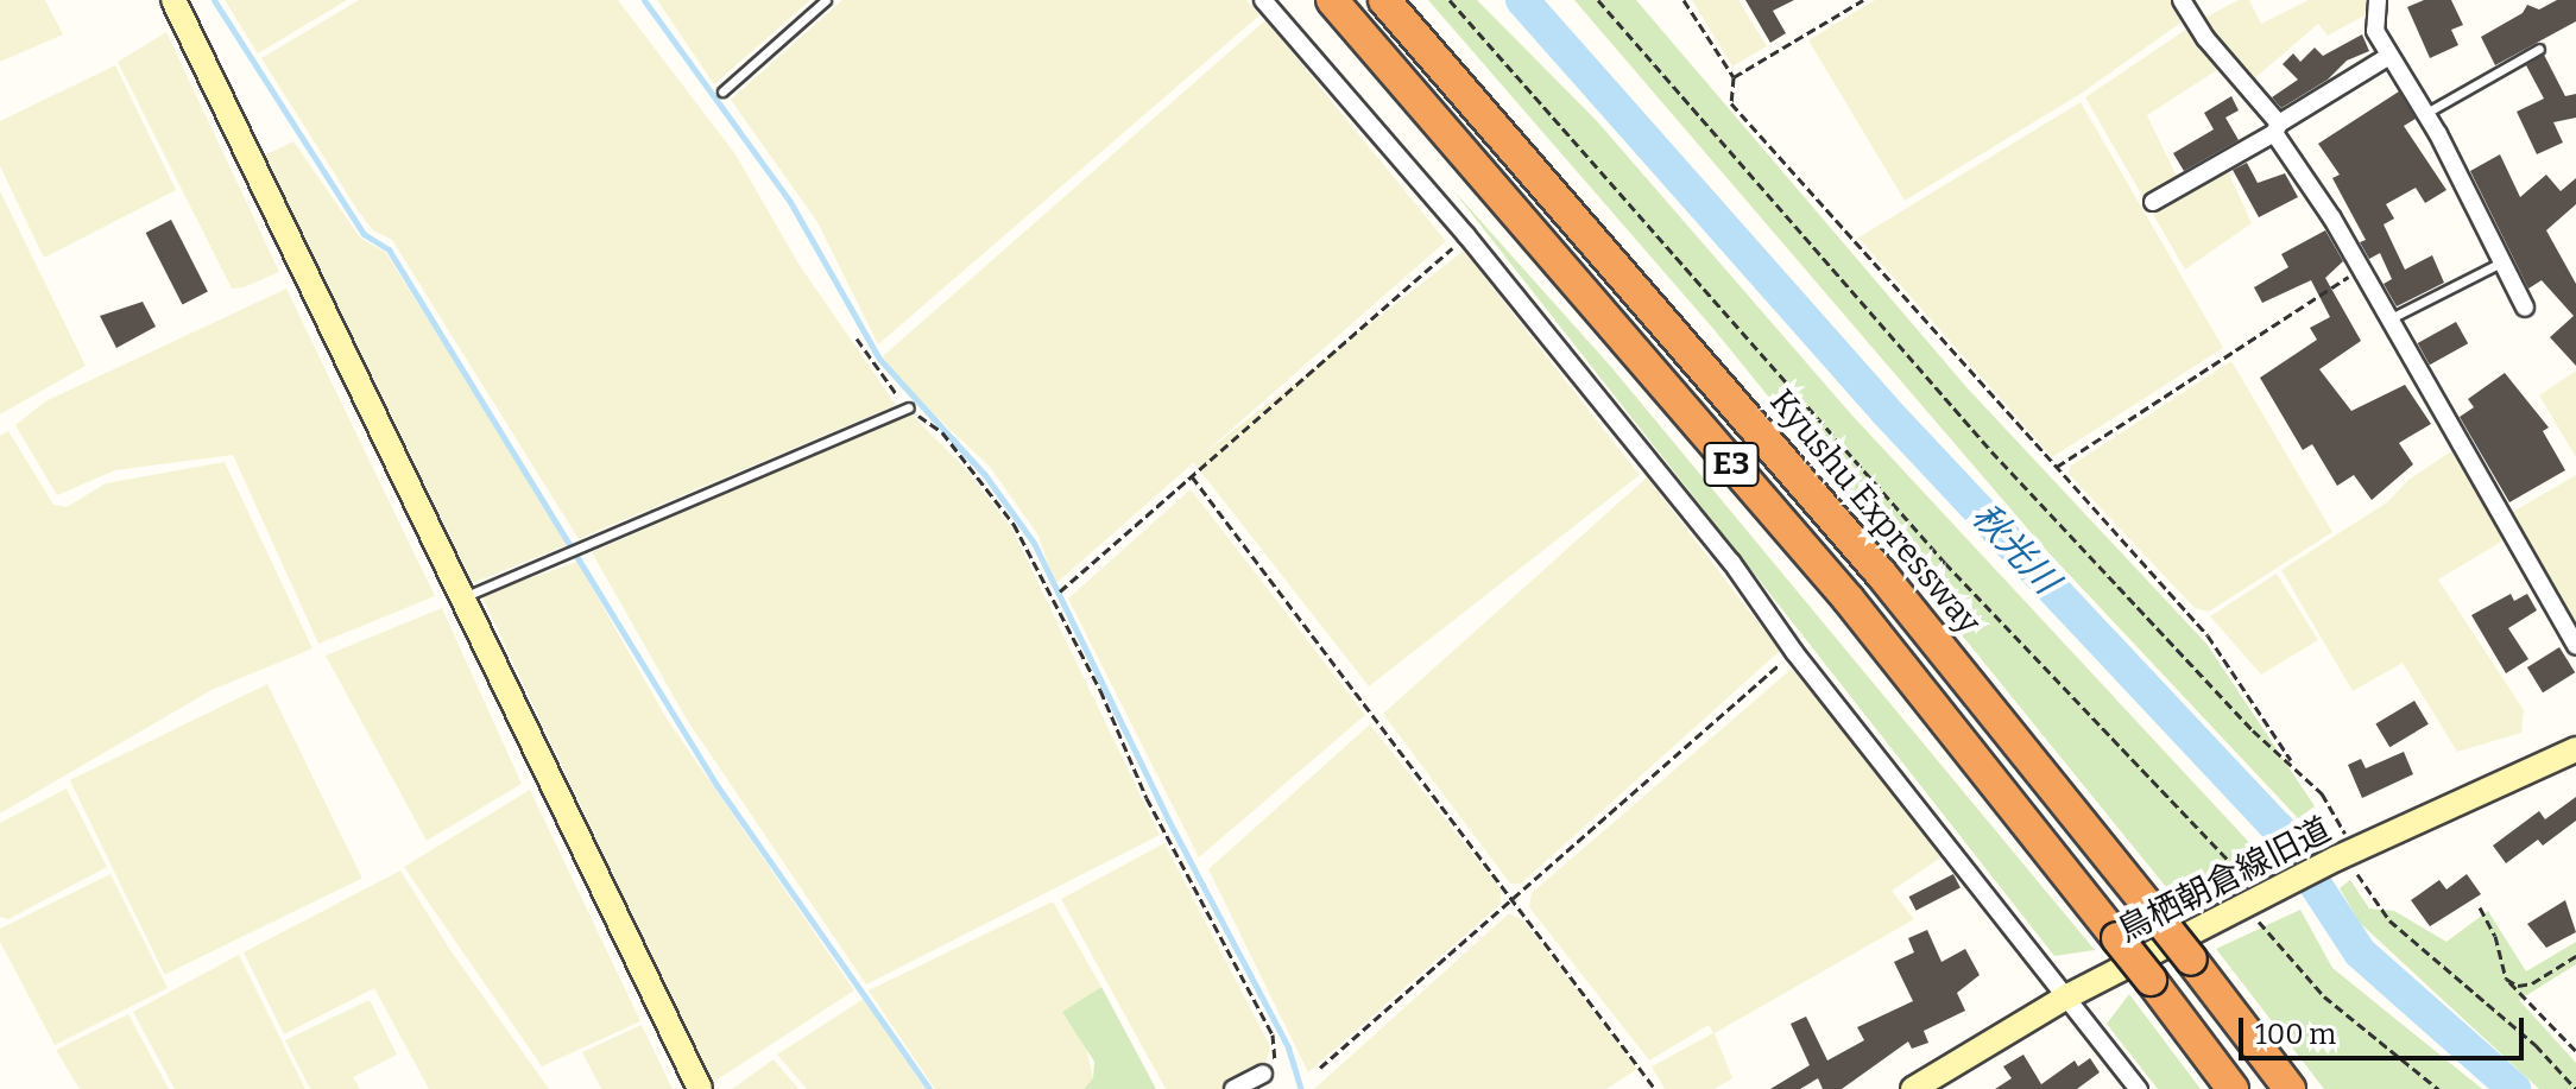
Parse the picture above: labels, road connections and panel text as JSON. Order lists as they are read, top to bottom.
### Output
{
  "streets": {
    "highway": ["E3", "Kyushu Expressway"],
    "street": ["鳥栖朝倉線旧道"]
  },
  "water": ["秋光川"],
  "scale_bar": "100 m"
}
